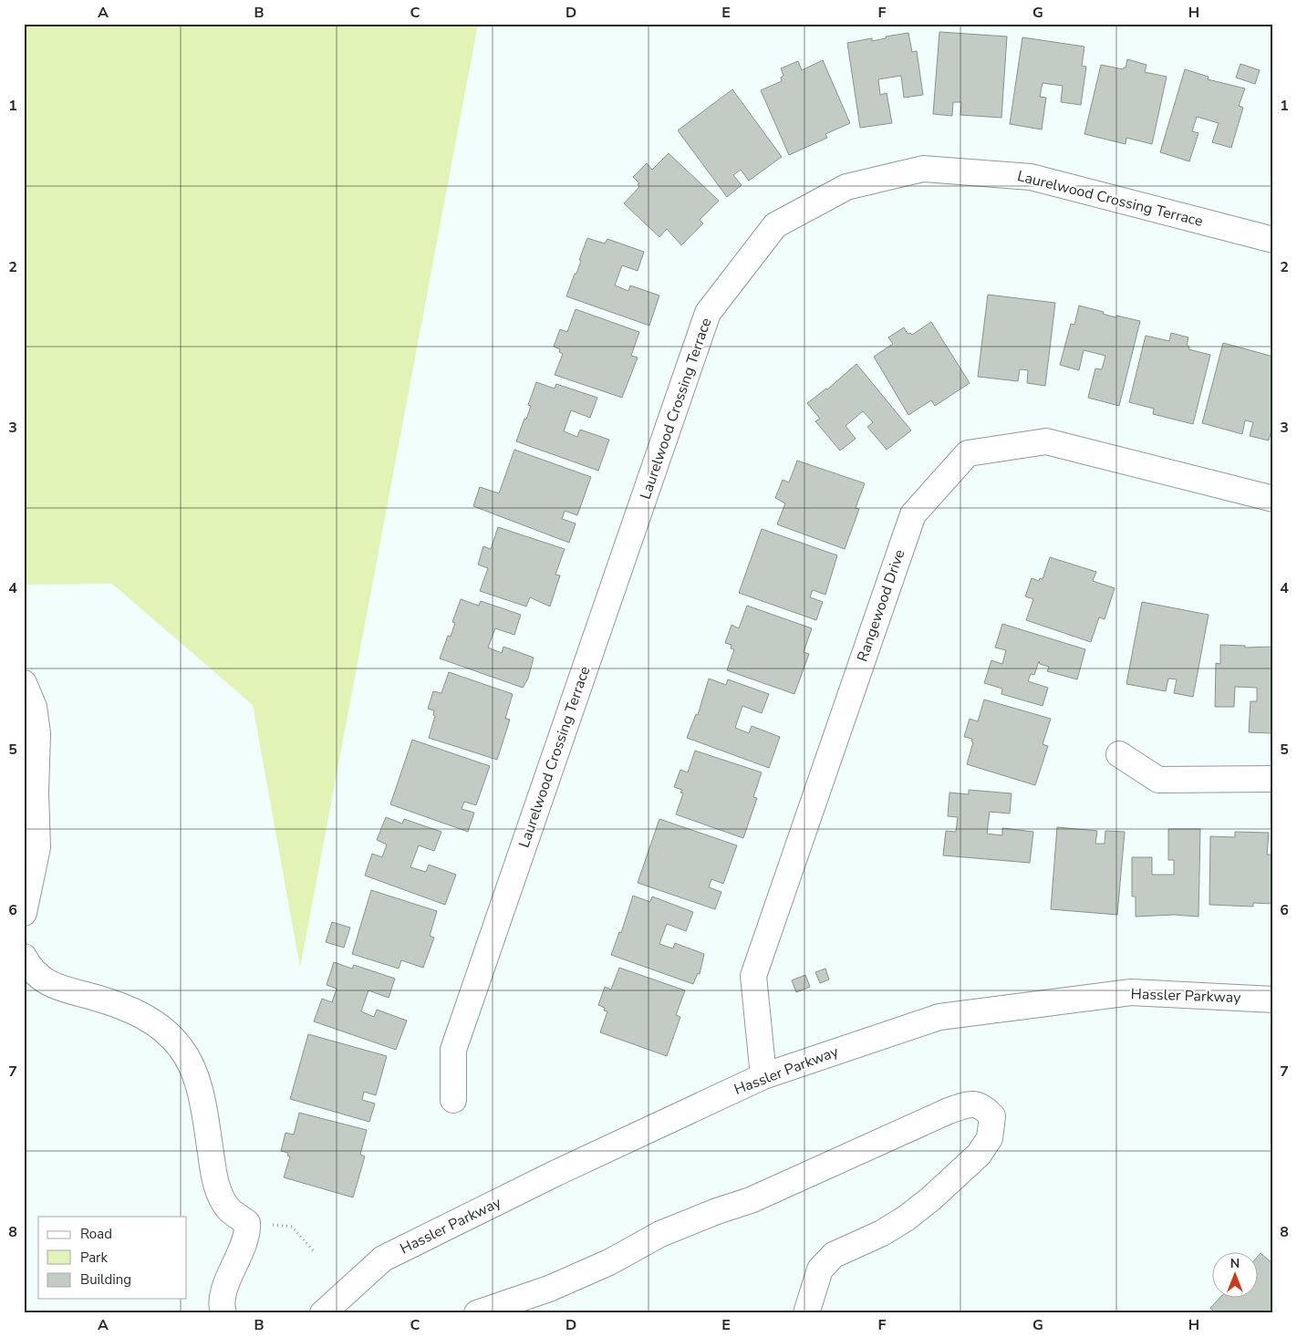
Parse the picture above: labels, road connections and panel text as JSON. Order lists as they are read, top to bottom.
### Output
{
  "streets": {
    "street": ["Laurelwood Crossing Terrace", "Rangewood Drive", "Hassler Parkway"]
  },
  "crossings": [
    ["Rangewood Drive", "Hassler Parkway"]
  ],
  "legend": ["Road", "Park", "Building"],
  "north": "top",
  "grid": {
    "columns": [
      "A",
      "B",
      "C",
      "D",
      "E",
      "F",
      "G",
      "H"
    ],
    "rows": [
      "1",
      "2",
      "3",
      "4",
      "5",
      "6",
      "7",
      "8"
    ]
  }
}
